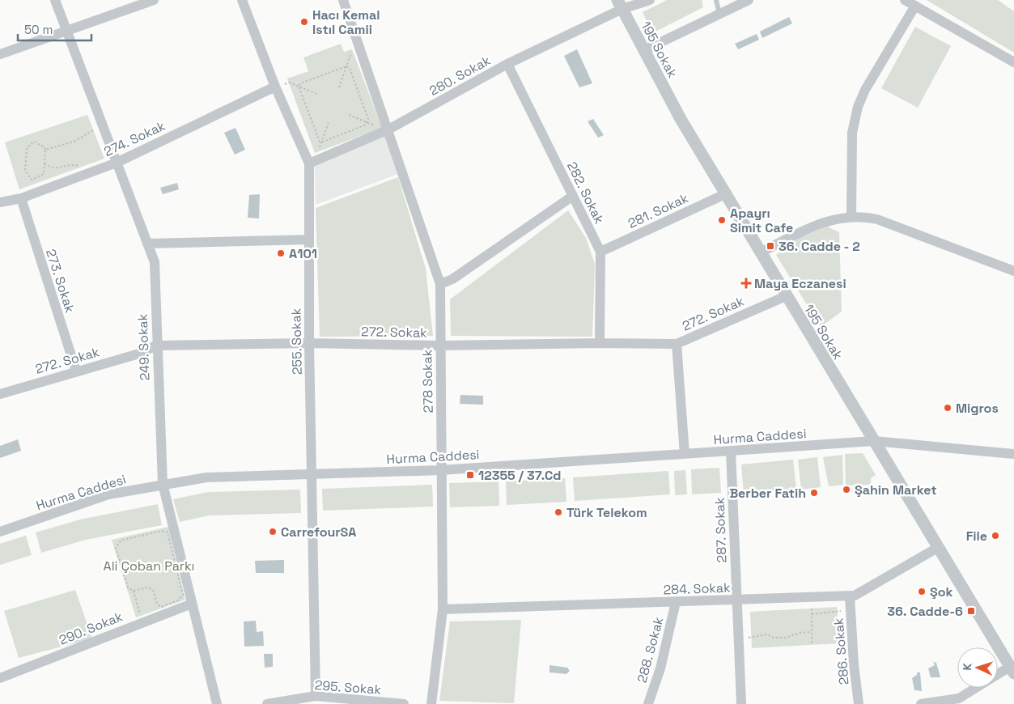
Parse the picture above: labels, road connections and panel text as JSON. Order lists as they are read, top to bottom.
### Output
{
  "streets": {
    "street": [
      "195 Sokak",
      "280. Sokak",
      "274. Sokak",
      "282. Sokak",
      "281. Sokak",
      "273. Sokak",
      "272. Sokak",
      "255. Sokak",
      "249. Sokak",
      "278 Sokak",
      "Hurma Caddesi",
      "287. Sokak",
      "284. Sokak",
      "290. Sokak",
      "288. Sokak",
      "286. Sokak",
      "295. Sokak"
    ]
  },
  "crossings": [
    ["195 Sokak", "280. Sokak"],
    ["195 Sokak", "281. Sokak"],
    ["195 Sokak", "272. Sokak"],
    ["195 Sokak", "Hurma Caddesi"],
    ["195 Sokak", "284. Sokak"],
    ["280. Sokak", "282. Sokak"],
    ["280. Sokak", "255. Sokak"],
    ["280. Sokak", "278 Sokak"],
    ["274. Sokak", "273. Sokak"],
    ["274. Sokak", "255. Sokak"],
    ["274. Sokak", "249. Sokak"],
    ["282. Sokak", "281. Sokak"],
    ["282. Sokak", "272. Sokak"],
    ["273. Sokak", "272. Sokak"],
    ["272. Sokak", "255. Sokak"],
    ["272. Sokak", "249. Sokak"],
    ["272. Sokak", "278 Sokak"],
    ["255. Sokak", "Hurma Caddesi"],
    ["255. Sokak", "295. Sokak"],
    ["249. Sokak", "Hurma Caddesi"],
    ["249. Sokak", "290. Sokak"],
    ["278 Sokak", "Hurma Caddesi"],
    ["278 Sokak", "284. Sokak"],
    ["Hurma Caddesi", "287. Sokak"],
    ["287. Sokak", "284. Sokak"],
    ["284. Sokak", "288. Sokak"],
    ["284. Sokak", "286. Sokak"]
  ],
  "parks": ["Ali Çoban Parkı"],
  "places": {
    "other": [
      "Hacı Kemal Istıl Camii",
      "Apayrı Simit Cafe",
      "A101",
      "Migros",
      "Şahin Market",
      "Berber Fatih",
      "Türk Telekom",
      "CarrefourSA",
      "File",
      "Şok"
    ],
    "transit": ["36. Cadde - 2", "12355 / 37.Cd", "36. Cadde-6"],
    "health": ["Maya Eczanesi"]
  },
  "scale_bar": "50 m",
  "north": "left"
}
